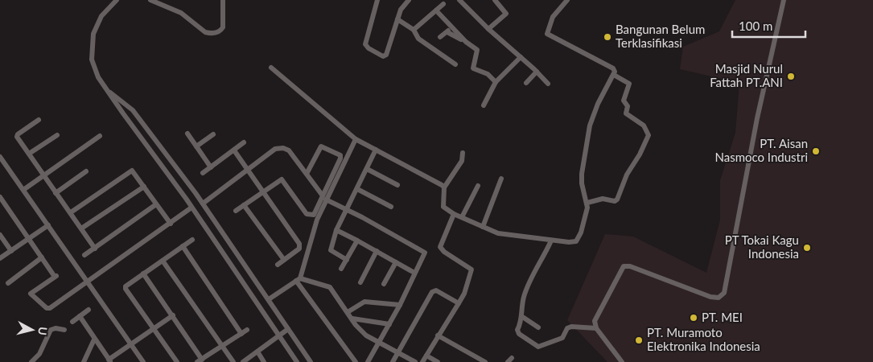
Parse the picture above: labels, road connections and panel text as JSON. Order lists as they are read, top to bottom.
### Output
{
  "places": [
    "Bangunan Belum Terklasifikasi",
    "Masjid Nurul Fattah PT.ANI",
    "PT. Aisan Nasmoco Industri",
    "PT Tokai Kagu Indonesia",
    "PT. MEI",
    "PT. Muramoto Elektronika Indonesia"
  ],
  "scale_bar": "100 m",
  "north": "right"
}
